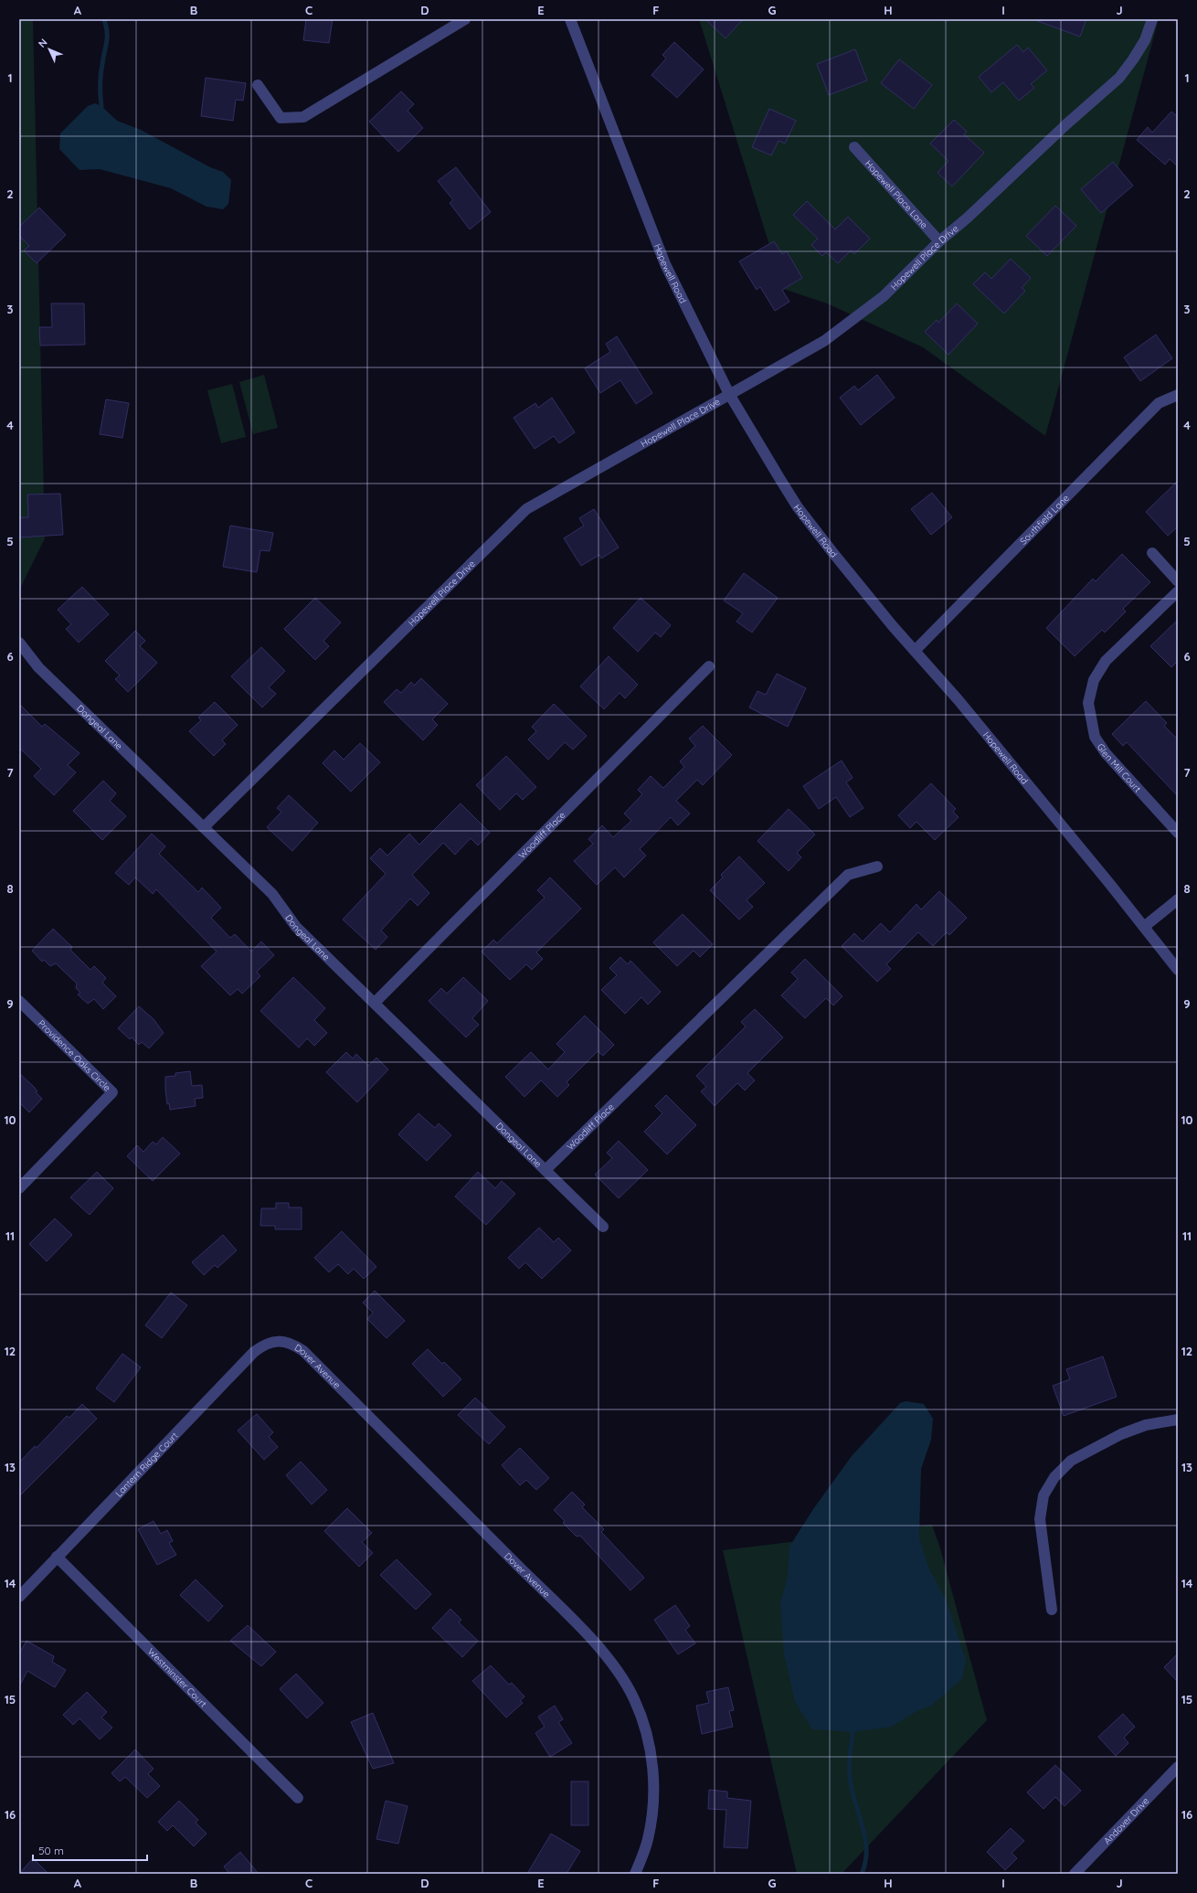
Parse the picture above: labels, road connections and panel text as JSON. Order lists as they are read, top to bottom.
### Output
{
  "streets": {
    "street": [
      "Hopewell Place Lane",
      "Hopewell Place Drive",
      "Hopewell Road",
      "Southfield Lane",
      "Dongeal Lane",
      "Glen Mill Court",
      "Woodliff Place",
      "Providence Oaks Circle",
      "Dover Avenue",
      "Lantern Ridge Court",
      "Westminster Court",
      "Andover Drive"
    ]
  },
  "crossings": [
    ["Hopewell Place Lane", "Hopewell Place Drive"],
    ["Hopewell Place Drive", "Hopewell Road"],
    ["Hopewell Place Drive", "Dongeal Lane"],
    ["Hopewell Road", "Southfield Lane"],
    ["Dongeal Lane", "Woodliff Place"],
    ["Dover Avenue", "Lantern Ridge Court"],
    ["Lantern Ridge Court", "Westminster Court"]
  ],
  "scale_bar": "50 m",
  "north": "top left",
  "grid": {
    "columns": [
      "A",
      "B",
      "C",
      "D",
      "E",
      "F",
      "G",
      "H",
      "I",
      "J"
    ],
    "rows": [
      "1",
      "2",
      "3",
      "4",
      "5",
      "6",
      "7",
      "8",
      "9",
      "10",
      "11",
      "12",
      "13",
      "14",
      "15",
      "16"
    ]
  }
}
